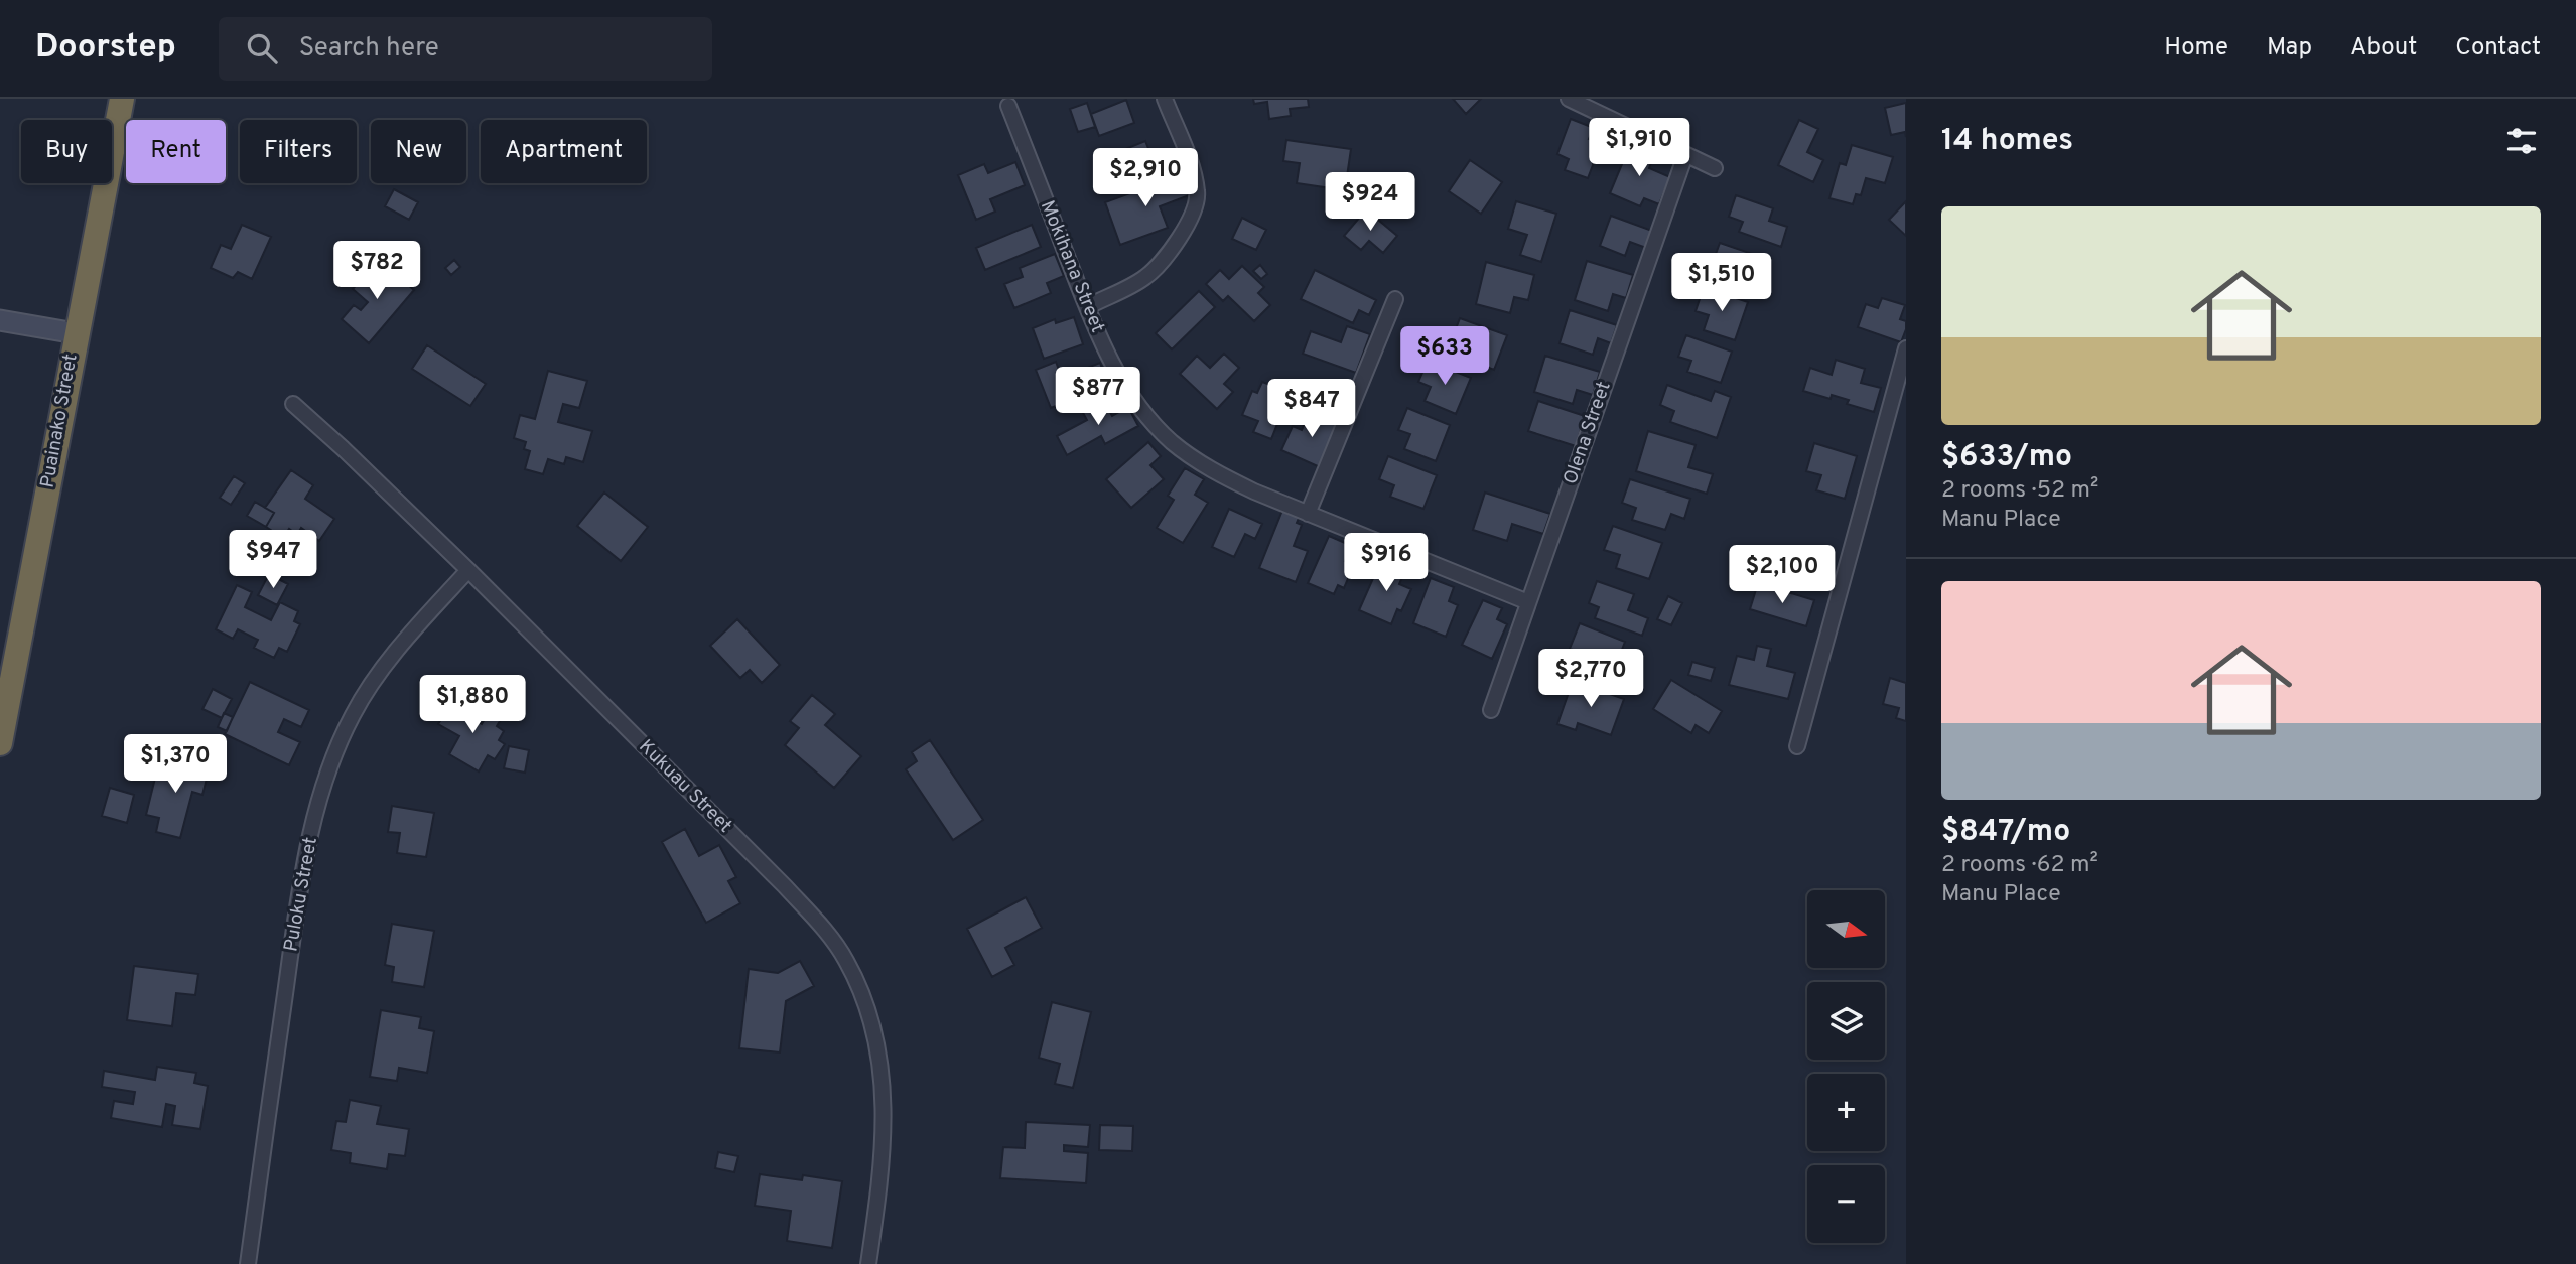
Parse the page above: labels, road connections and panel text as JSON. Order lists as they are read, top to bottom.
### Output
{
  "streets": {
    "highway": ["Puainako Street"],
    "street": [
      "Mokihana Street",
      "Olena Street",
      "Kukuau Street",
      "Puloku Street"
    ]
  },
  "crossings": [
    ["Mokihana Street", "Olena Street"],
    ["Kukuau Street", "Puloku Street"]
  ],
  "north": "right",
  "page": {
    "header": "Doorstep",
    "search": "Search here",
    "nav": [
      "Home",
      "Map",
      "About",
      "Contact"
    ],
    "heading": "14 homes",
    "price": [
      "$1,910",
      "$2,910",
      "$924",
      "$782",
      "$1,510",
      "$633",
      "$877",
      "$847",
      "$947",
      "$916",
      "$2,100",
      "$2,770",
      "$1,880",
      "$1,370"
    ],
    "chip": [
      "Buy",
      "Rent",
      "Filters",
      "New",
      "Apartment"
    ],
    "list": [
      {
        "name": "$633/mo",
        "note": "2 rooms · 52 m² · Manu Place"
      },
      {
        "name": "$847/mo",
        "note": "2 rooms · 62 m² · Manu Place"
      }
    ],
    "map_buttons": ["+", "−"]
  }
}
